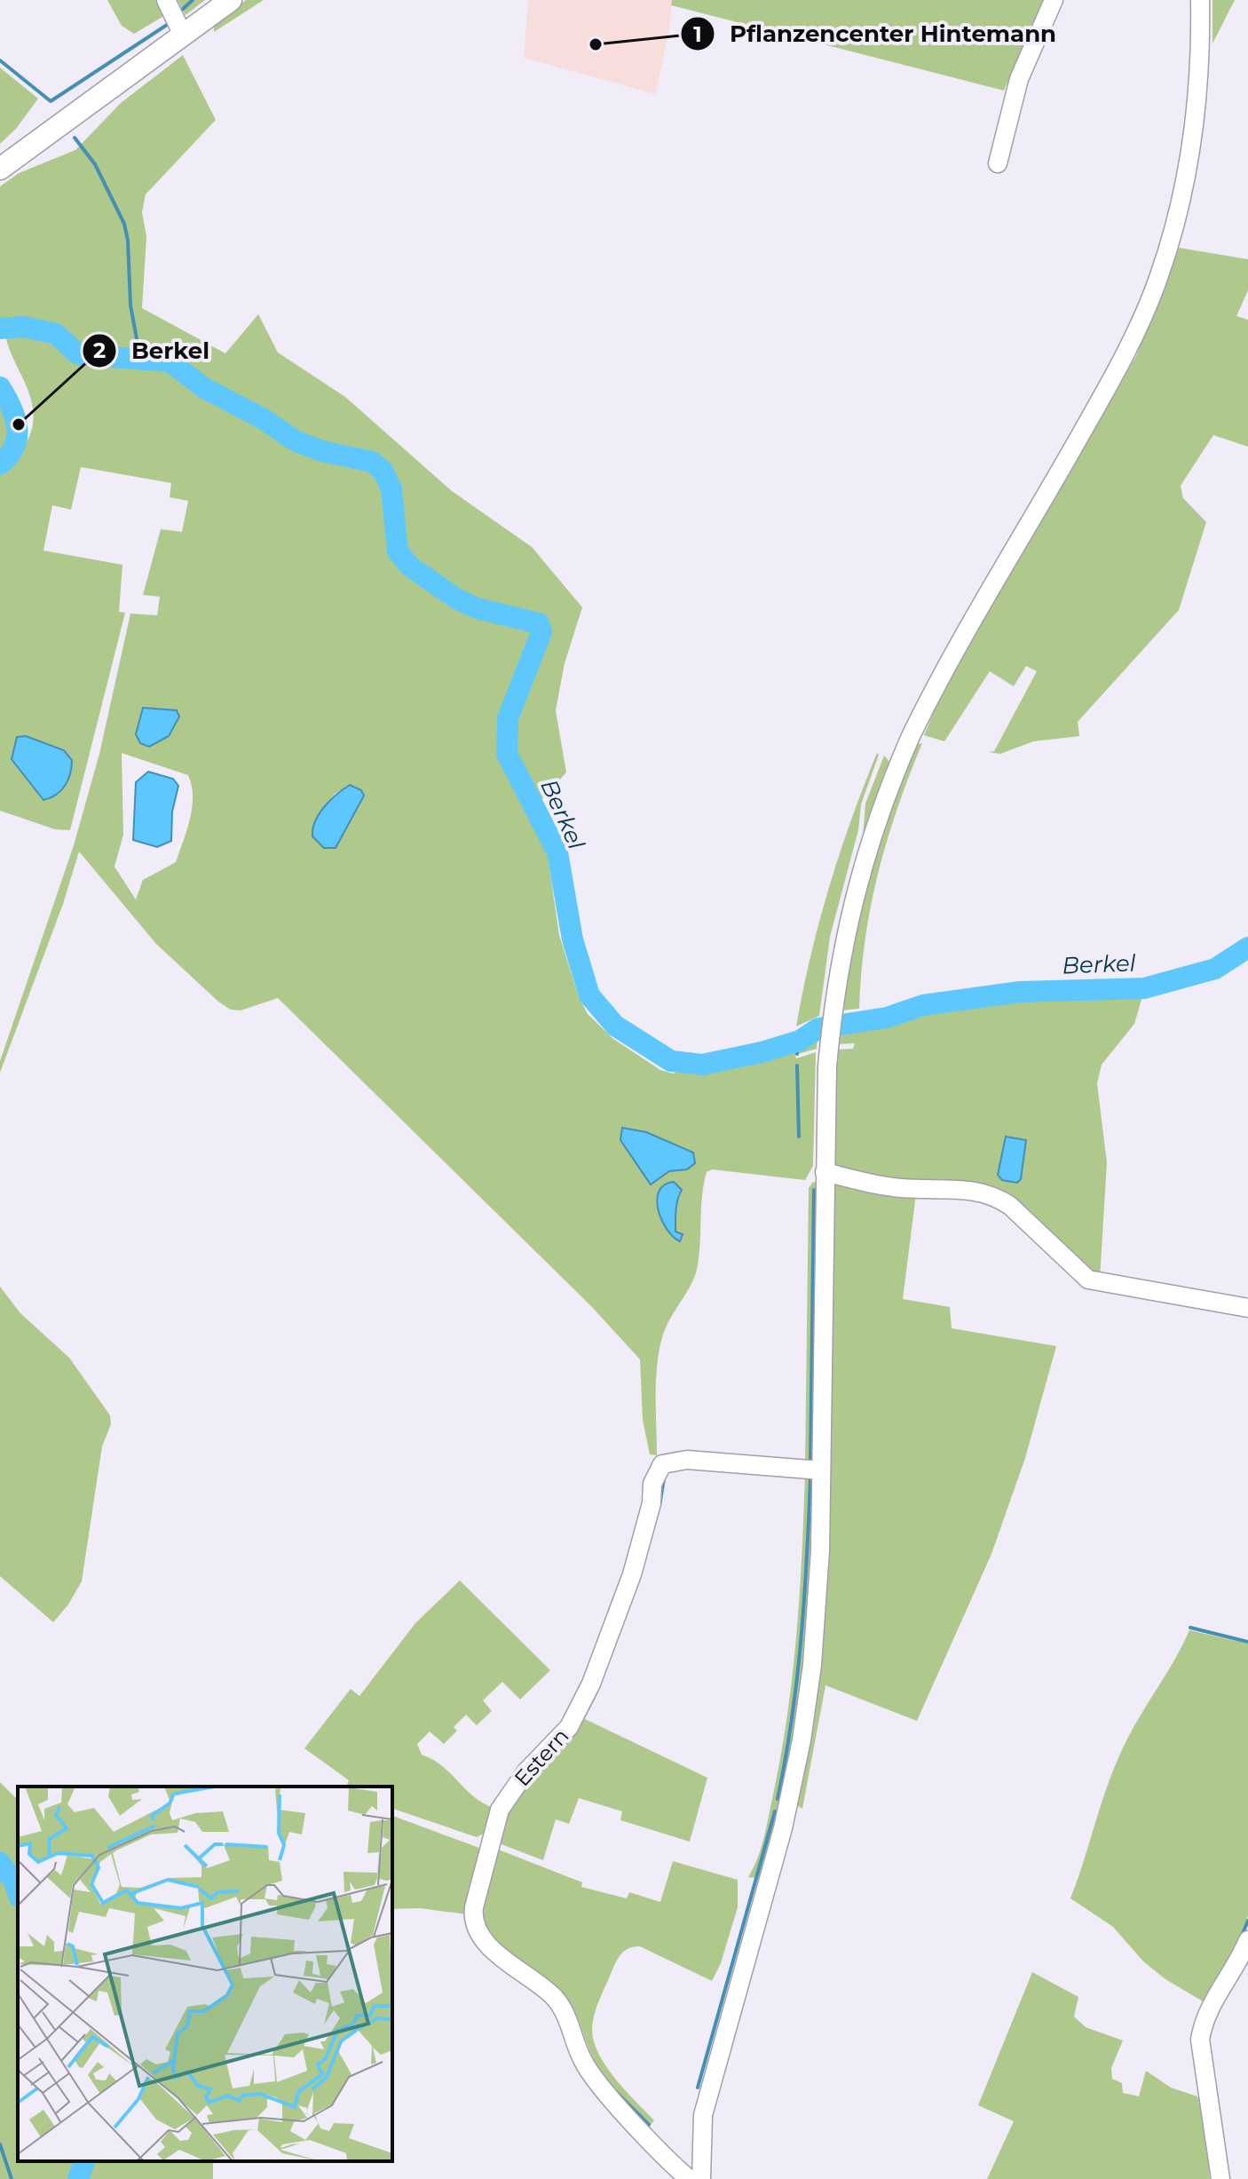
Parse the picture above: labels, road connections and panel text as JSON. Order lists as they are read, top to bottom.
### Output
{
  "streets": {
    "street": ["Estern"]
  },
  "water": ["Berkel"],
  "places": ["Pflanzencenter Hintemann", "Berkel"]
}
